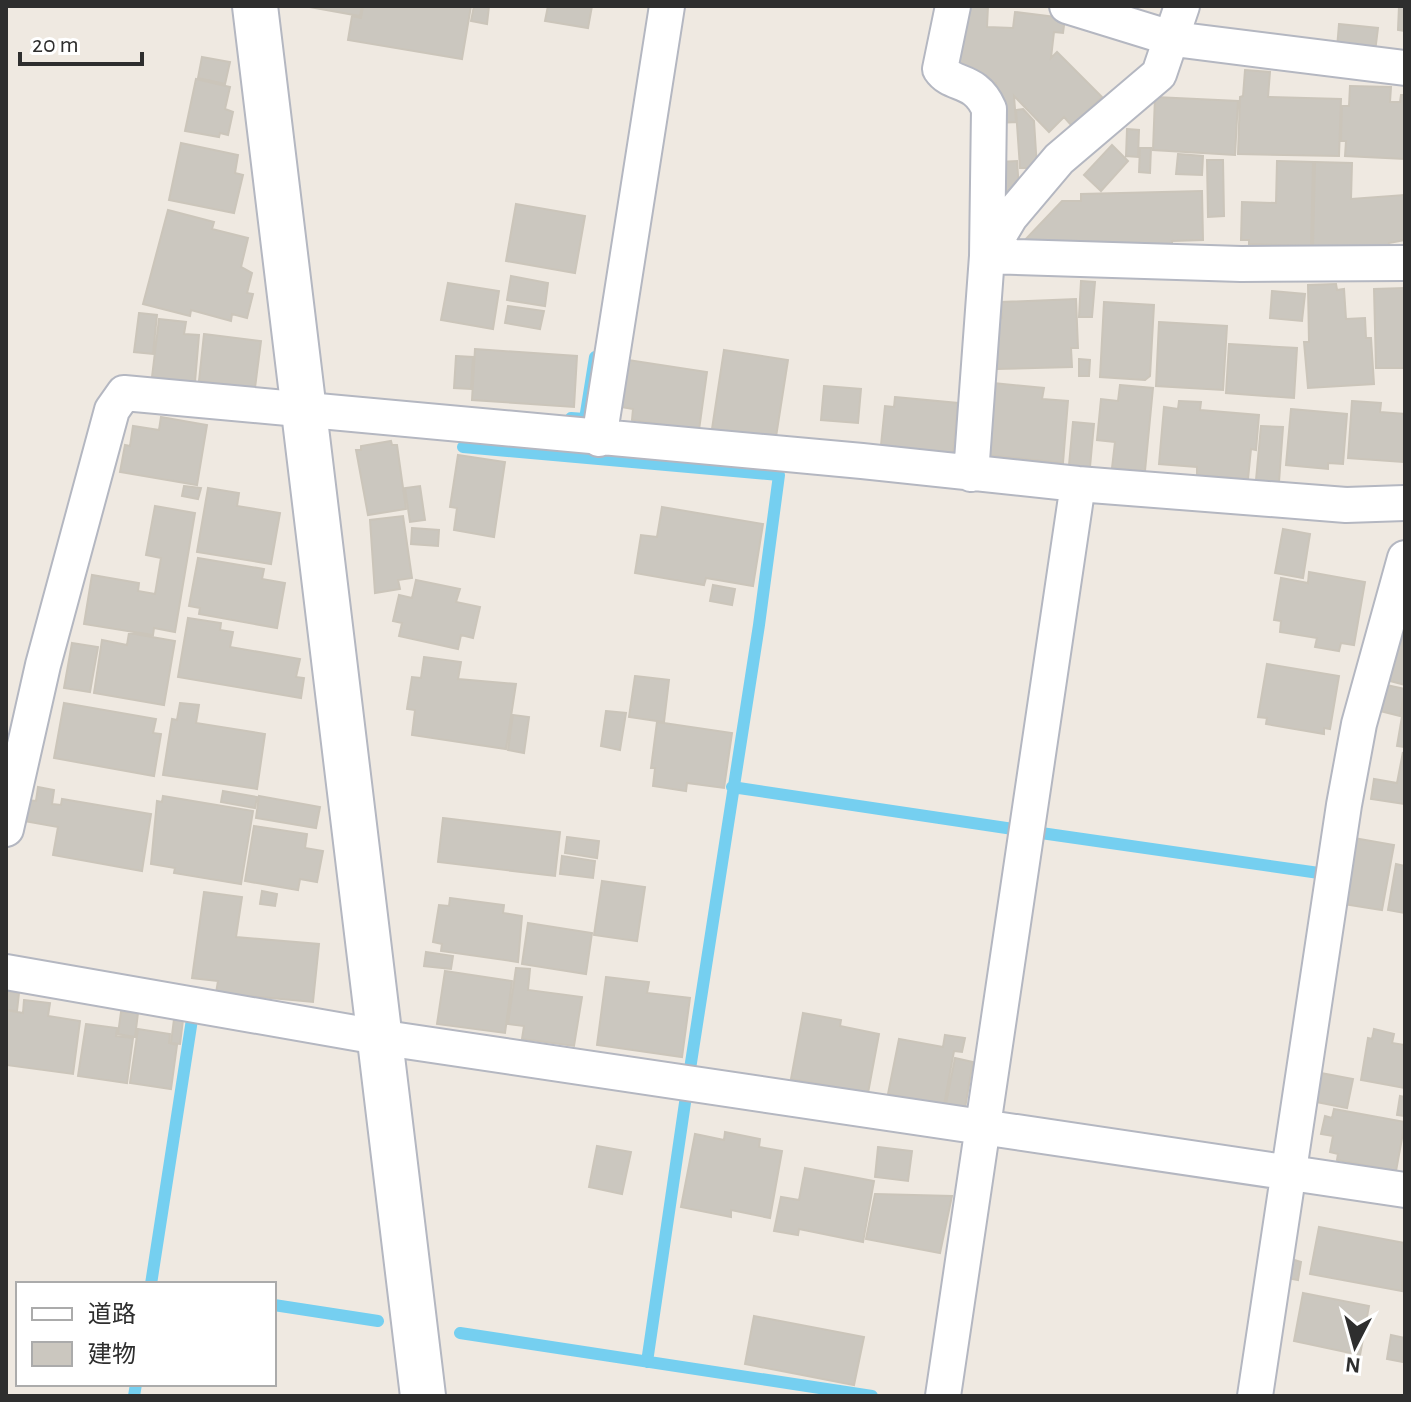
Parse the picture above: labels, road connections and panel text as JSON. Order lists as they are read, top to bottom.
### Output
{
  "legend": ["道路", "建物"],
  "scale_bar": "20 m",
  "north": "bottom"
}
